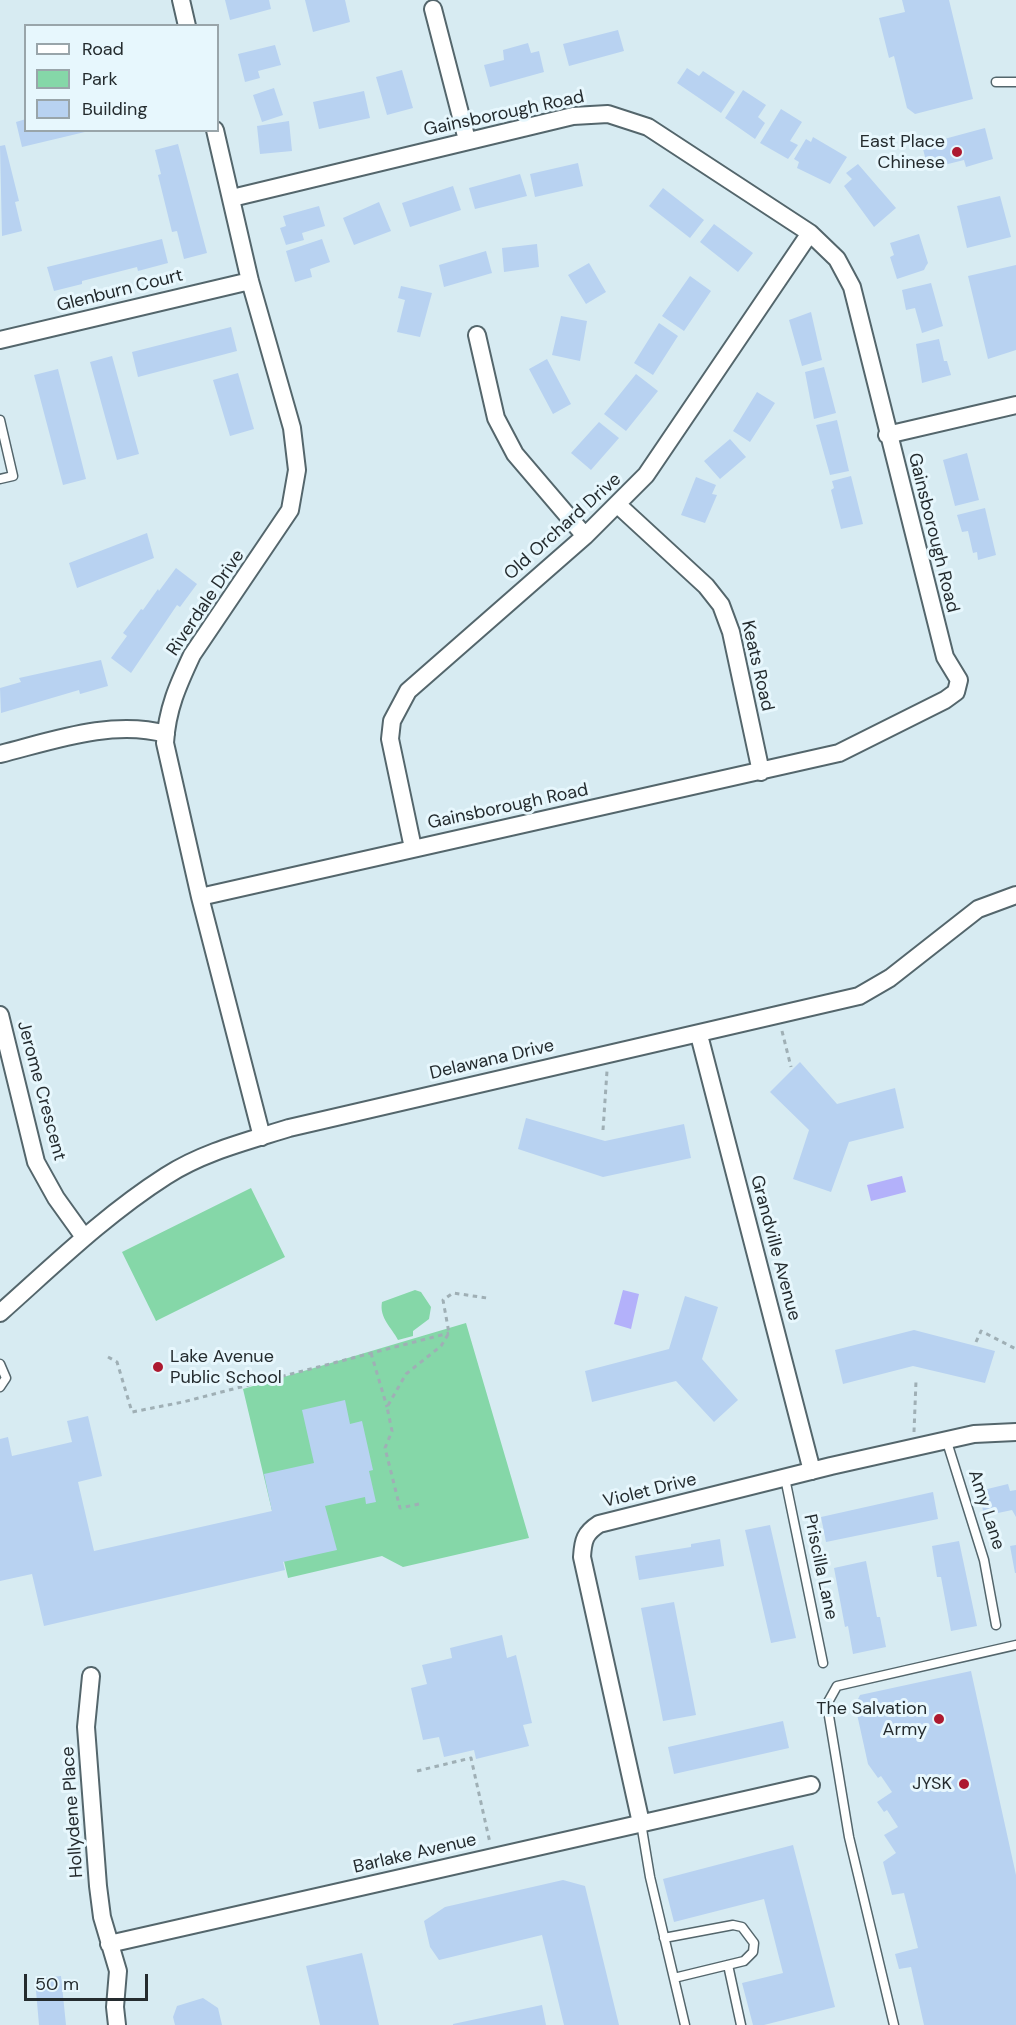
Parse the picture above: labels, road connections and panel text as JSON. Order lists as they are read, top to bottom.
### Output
{
  "streets": {
    "street": [
      "Gainsborough Road",
      "Glenburn Court",
      "Old Orchard Drive",
      "Riverdale Drive",
      "Keats Road",
      "Delawana Drive",
      "Jerome Crescent",
      "Grandville Avenue",
      "Violet Drive",
      "Hollydene Place",
      "Barlake Avenue"
    ],
    "lane": ["Amy Lane", "Priscilla Lane"]
  },
  "crossings": [
    ["Gainsborough Road", "Old Orchard Drive"],
    ["Gainsborough Road", "Riverdale Drive"],
    ["Gainsborough Road", "Keats Road"],
    ["Glenburn Court", "Riverdale Drive"],
    ["Old Orchard Drive", "Keats Road"],
    ["Riverdale Drive", "Delawana Drive"],
    ["Delawana Drive", "Jerome Crescent"],
    ["Delawana Drive", "Grandville Avenue"],
    ["Grandville Avenue", "Violet Drive"],
    ["Violet Drive", "Amy Lane"],
    ["Violet Drive", "Priscilla Lane"],
    ["Violet Drive", "Barlake Avenue"],
    ["Hollydene Place", "Barlake Avenue"]
  ],
  "places": [
    "East Place Chinese",
    "Lake Avenue Public School",
    "The Salvation Army",
    "JYSK"
  ],
  "legend": ["Road", "Park", "Building"],
  "scale_bar": "50 m"
}
